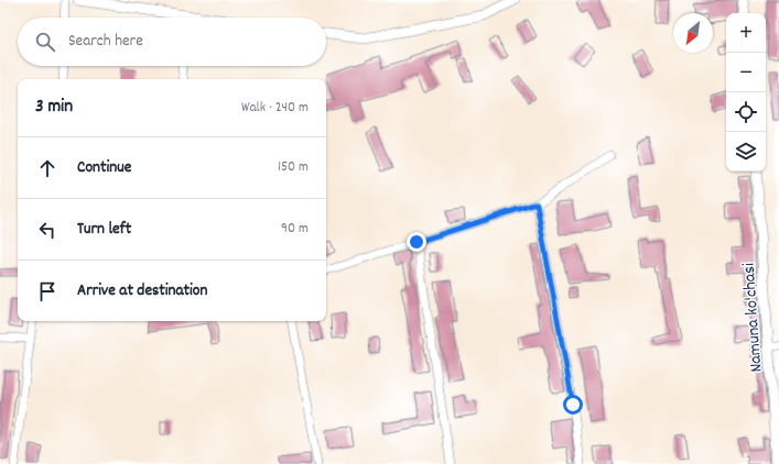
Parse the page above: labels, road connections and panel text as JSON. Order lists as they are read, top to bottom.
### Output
{
  "streets": {
    "main road": ["Namuna ko'chasi"]
  },
  "north": "bottom left",
  "page": {
    "map_buttons": ["+", "−"],
    "search": "Search here",
    "heading": ["3 min", "Walk · 240 m"],
    "list": [
      ["Continue", "150 m"],
      ["Turn left", "90 m"],
      "Arrive at destination"
    ]
  }
}
